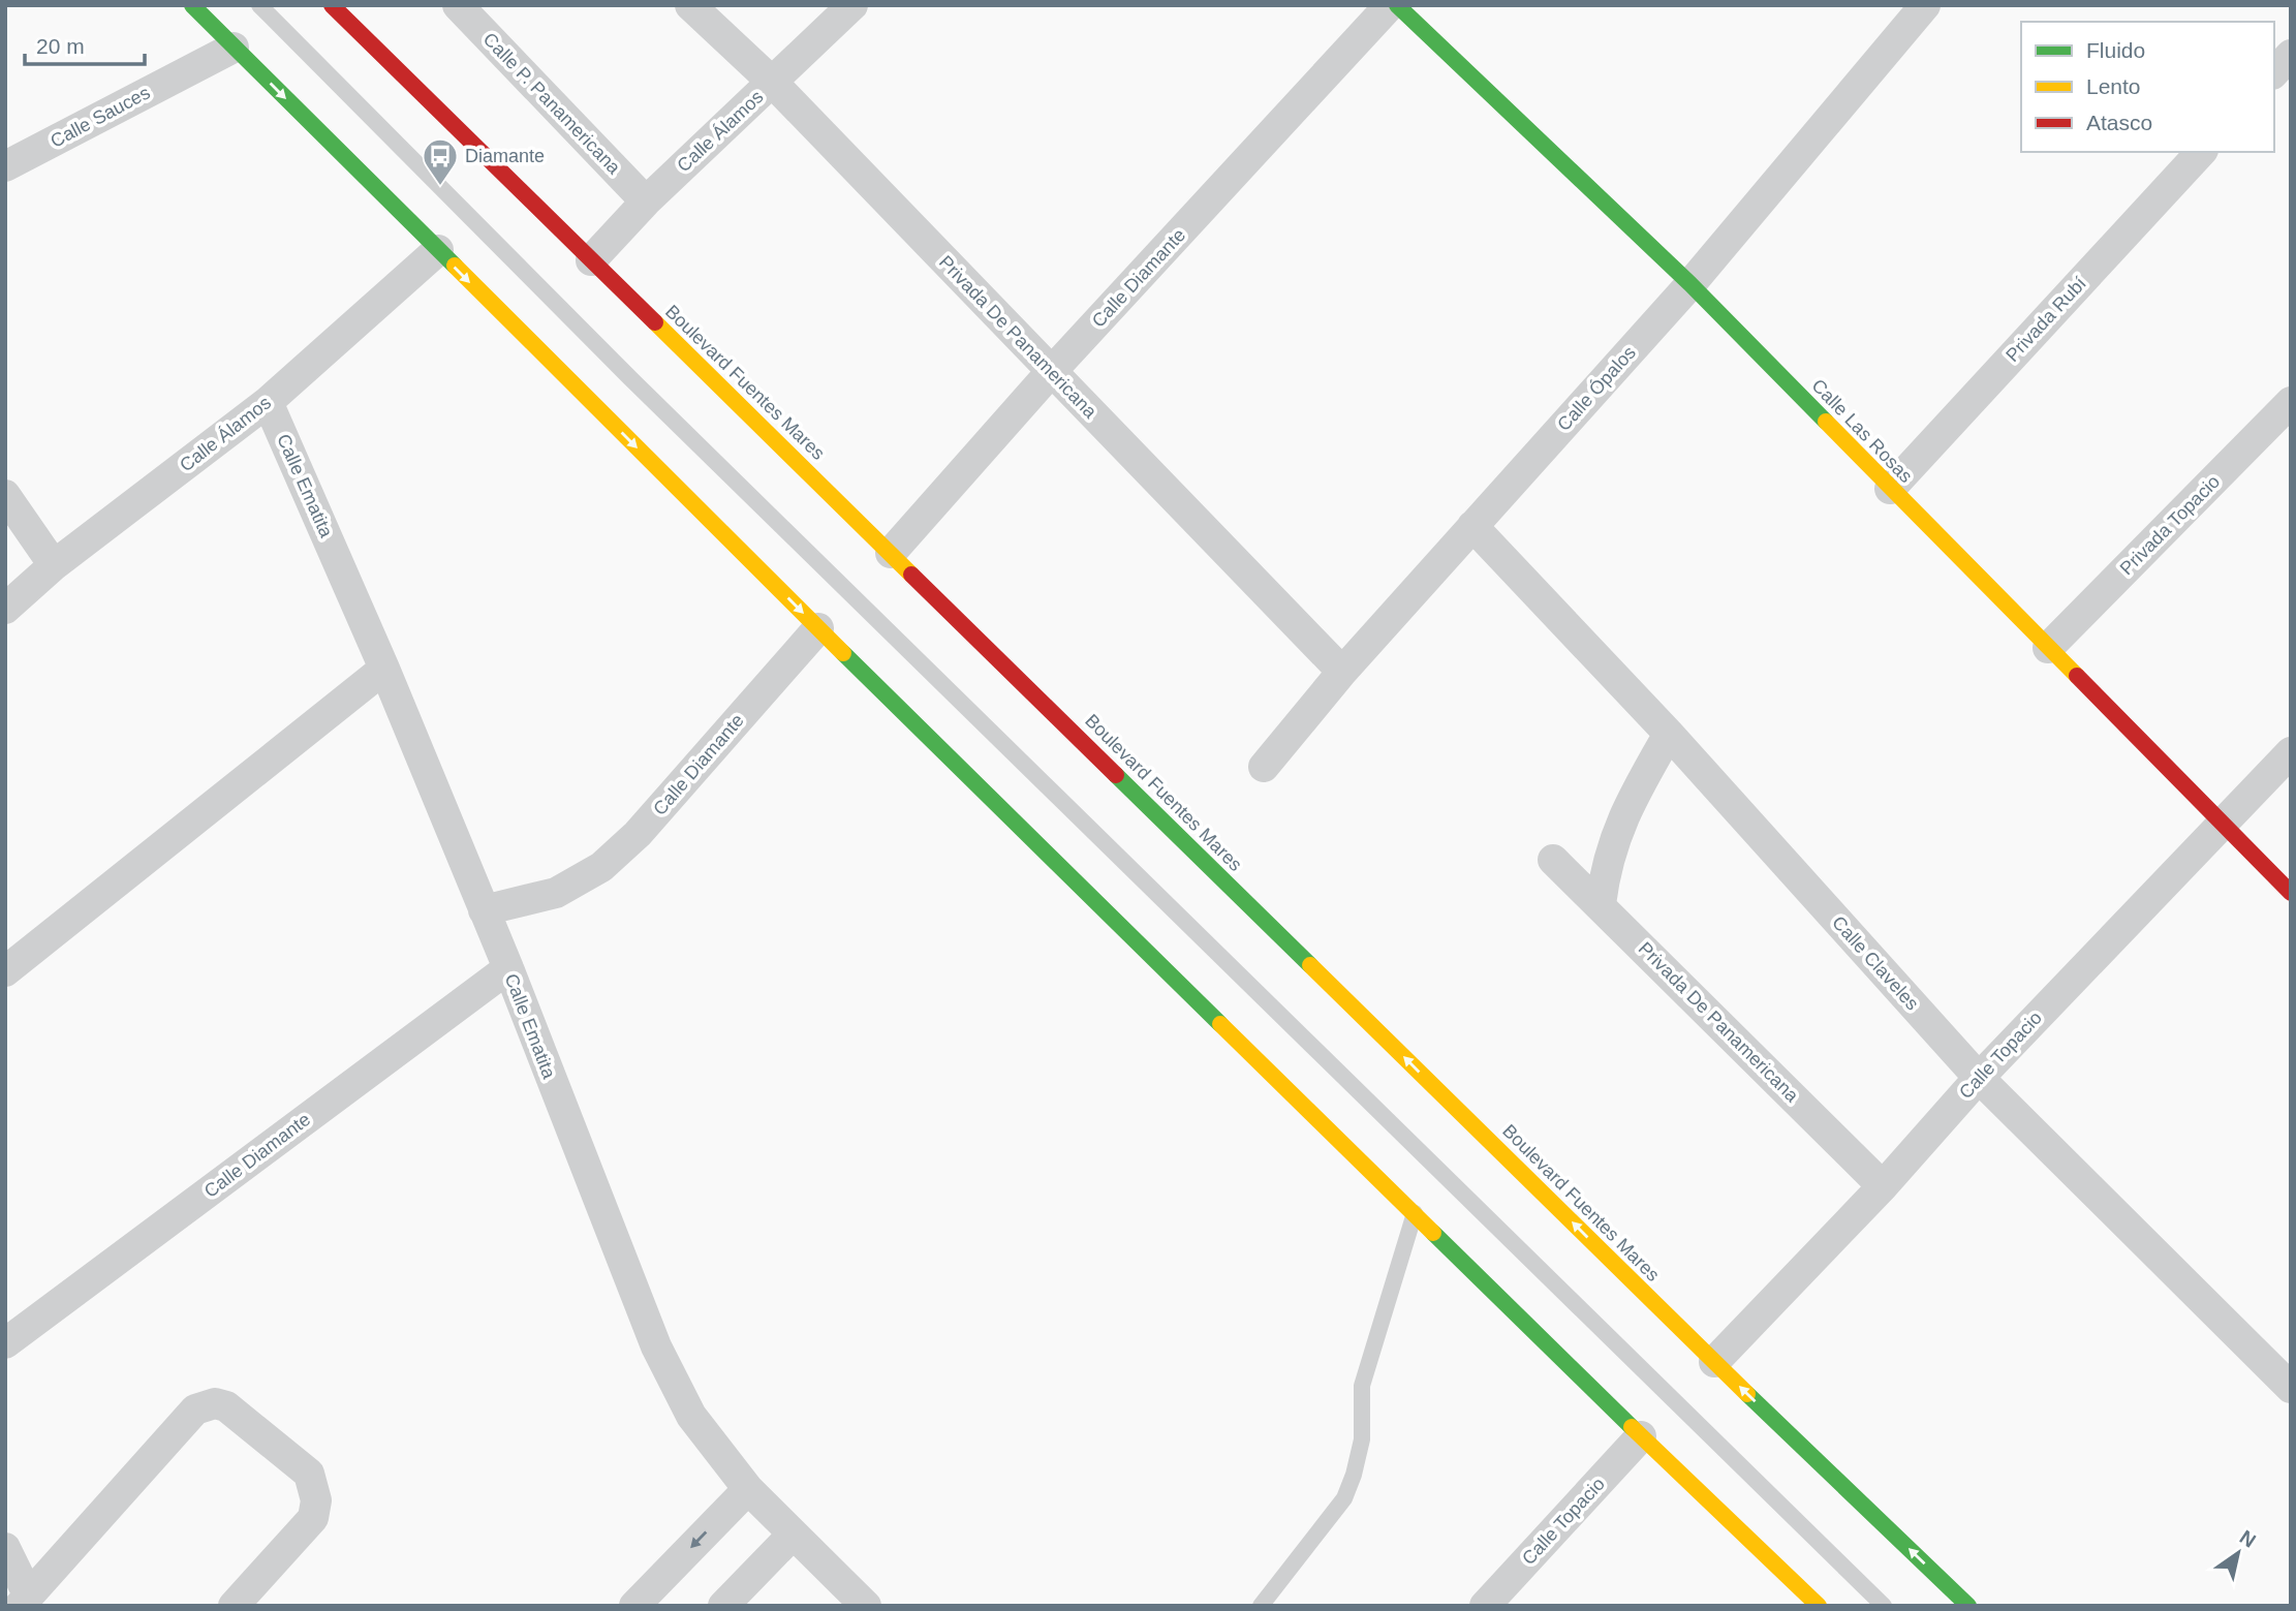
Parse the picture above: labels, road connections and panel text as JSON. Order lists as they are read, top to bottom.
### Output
{
  "streets": {
    "main road": ["Boulevard Fuentes Mares", "Calle Las Rosas"],
    "street": [
      "Calle P. Panamericana",
      "Calle Sauces",
      "Calle Álamos",
      "Calle Diamante",
      "Privada Rubí",
      "Privada De Panamericana",
      "Calle Ópalos",
      "Calle Ematita",
      "Privada Topacio",
      "Calle Claveles",
      "Calle Topacio"
    ]
  },
  "crossings": [
    ["Calle P. Panamericana", "Calle Álamos"],
    ["Calle Álamos", "Privada De Panamericana"],
    ["Calle Álamos", "Boulevard Fuentes Mares"],
    ["Calle Álamos", "Calle Ematita"],
    ["Calle Diamante", "Privada De Panamericana"],
    ["Calle Diamante", "Boulevard Fuentes Mares"],
    ["Calle Diamante", "Calle Ematita"],
    ["Privada Rubí", "Calle Las Rosas"],
    ["Privada De Panamericana", "Calle Ópalos"],
    ["Privada De Panamericana", "Calle Topacio"],
    ["Boulevard Fuentes Mares", "Calle Topacio"],
    ["Calle Ópalos", "Calle Las Rosas"],
    ["Calle Ópalos", "Calle Claveles"],
    ["Calle Las Rosas", "Privada Topacio"],
    ["Calle Las Rosas", "Calle Topacio"],
    ["Calle Claveles", "Calle Topacio"]
  ],
  "places": {
    "bus stop": ["Diamante"]
  },
  "legend": ["Fluido", "Lento", "Atasco"],
  "scale_bar": "20 m",
  "north": "top right"
}
